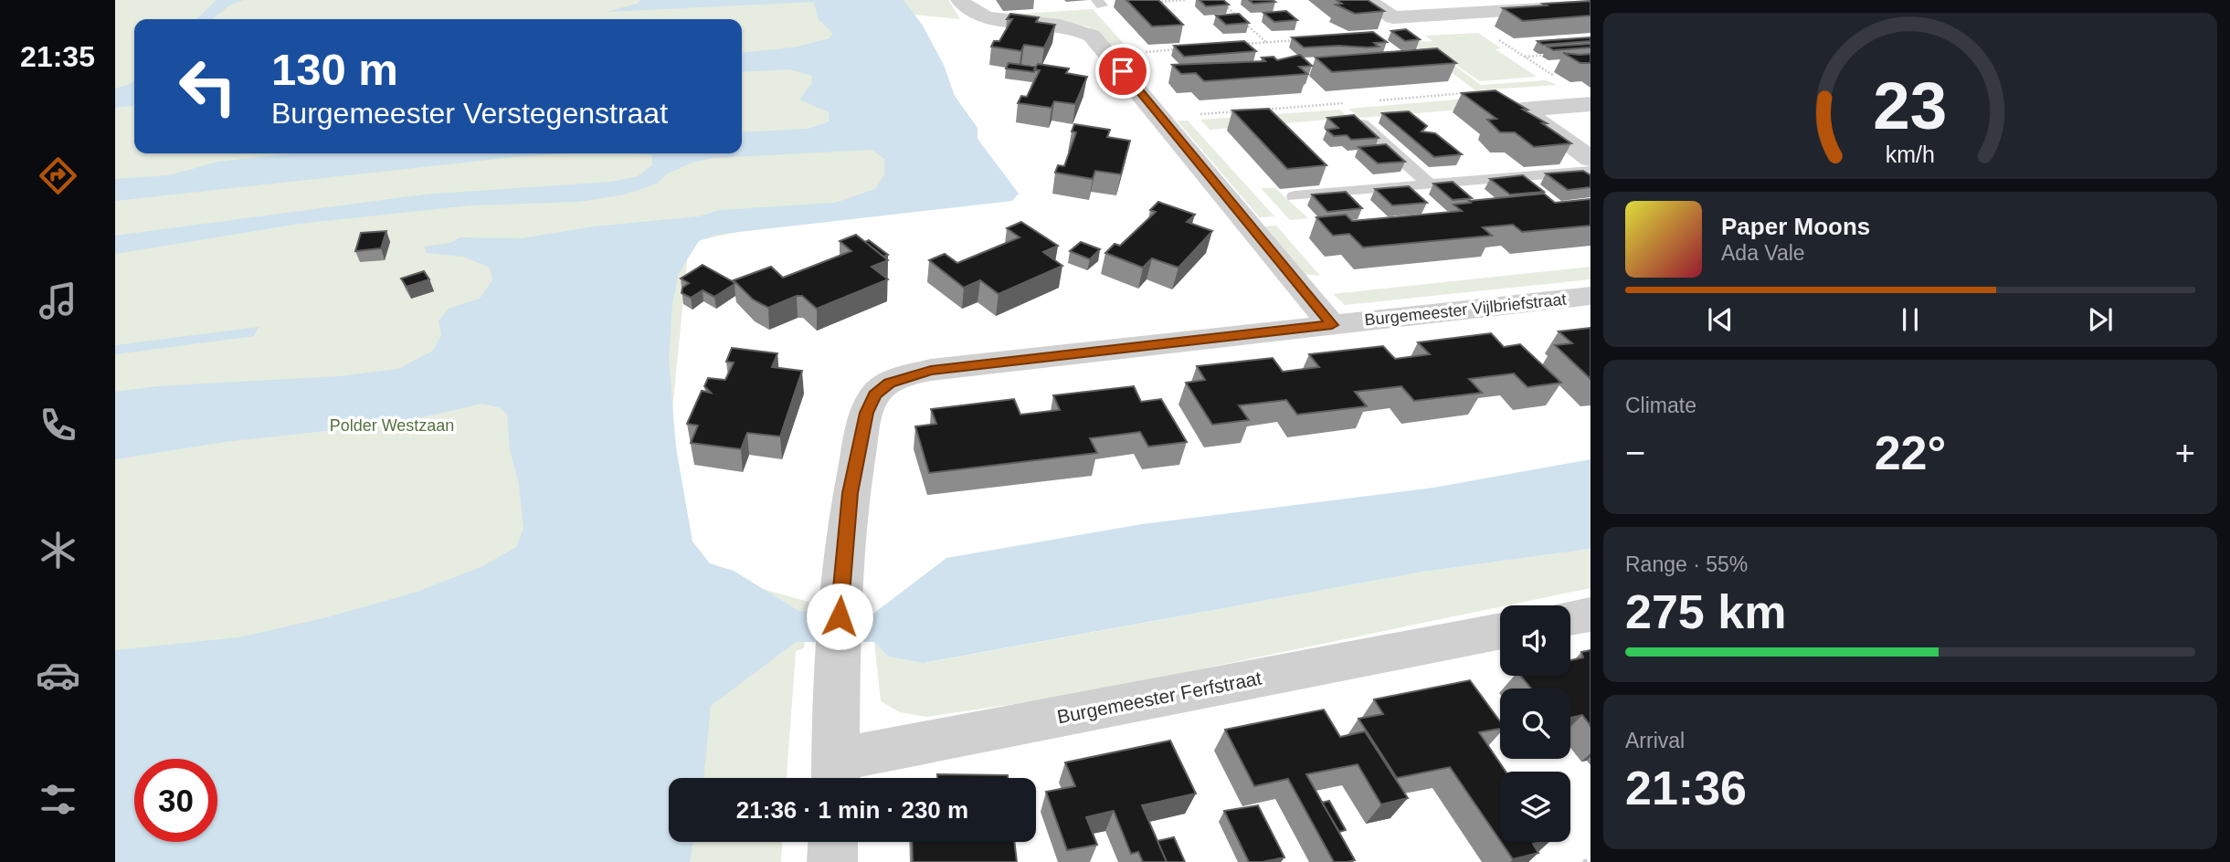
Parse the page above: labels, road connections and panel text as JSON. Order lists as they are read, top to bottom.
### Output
{
  "streets": {
    "street": ["Burgemeester Vijlbriefstraat", "Burgemeester Ferfstraat"]
  },
  "crossings": [
    ["Burgemeester Vijlbriefstraat", "Burgemeester Ferfstraat"]
  ],
  "parks": ["Polder Westzaan"],
  "page": {
    "tabs": "21:35",
    "turn": ["130 m", "Burgemeester Verstegenstraat"],
    "song": ["Paper Moons", "Ada Vale"],
    "tile": [
      "Climate",
      ["Range · 55%", "275 km"],
      ["Arrival", "21:36"]
    ],
    "heat": ["−", "22°", "+"],
    "limit": "30",
    "trip": "21:36 · 1 min · 230 m",
    "gauge": ["23", "km/h"]
  }
}
